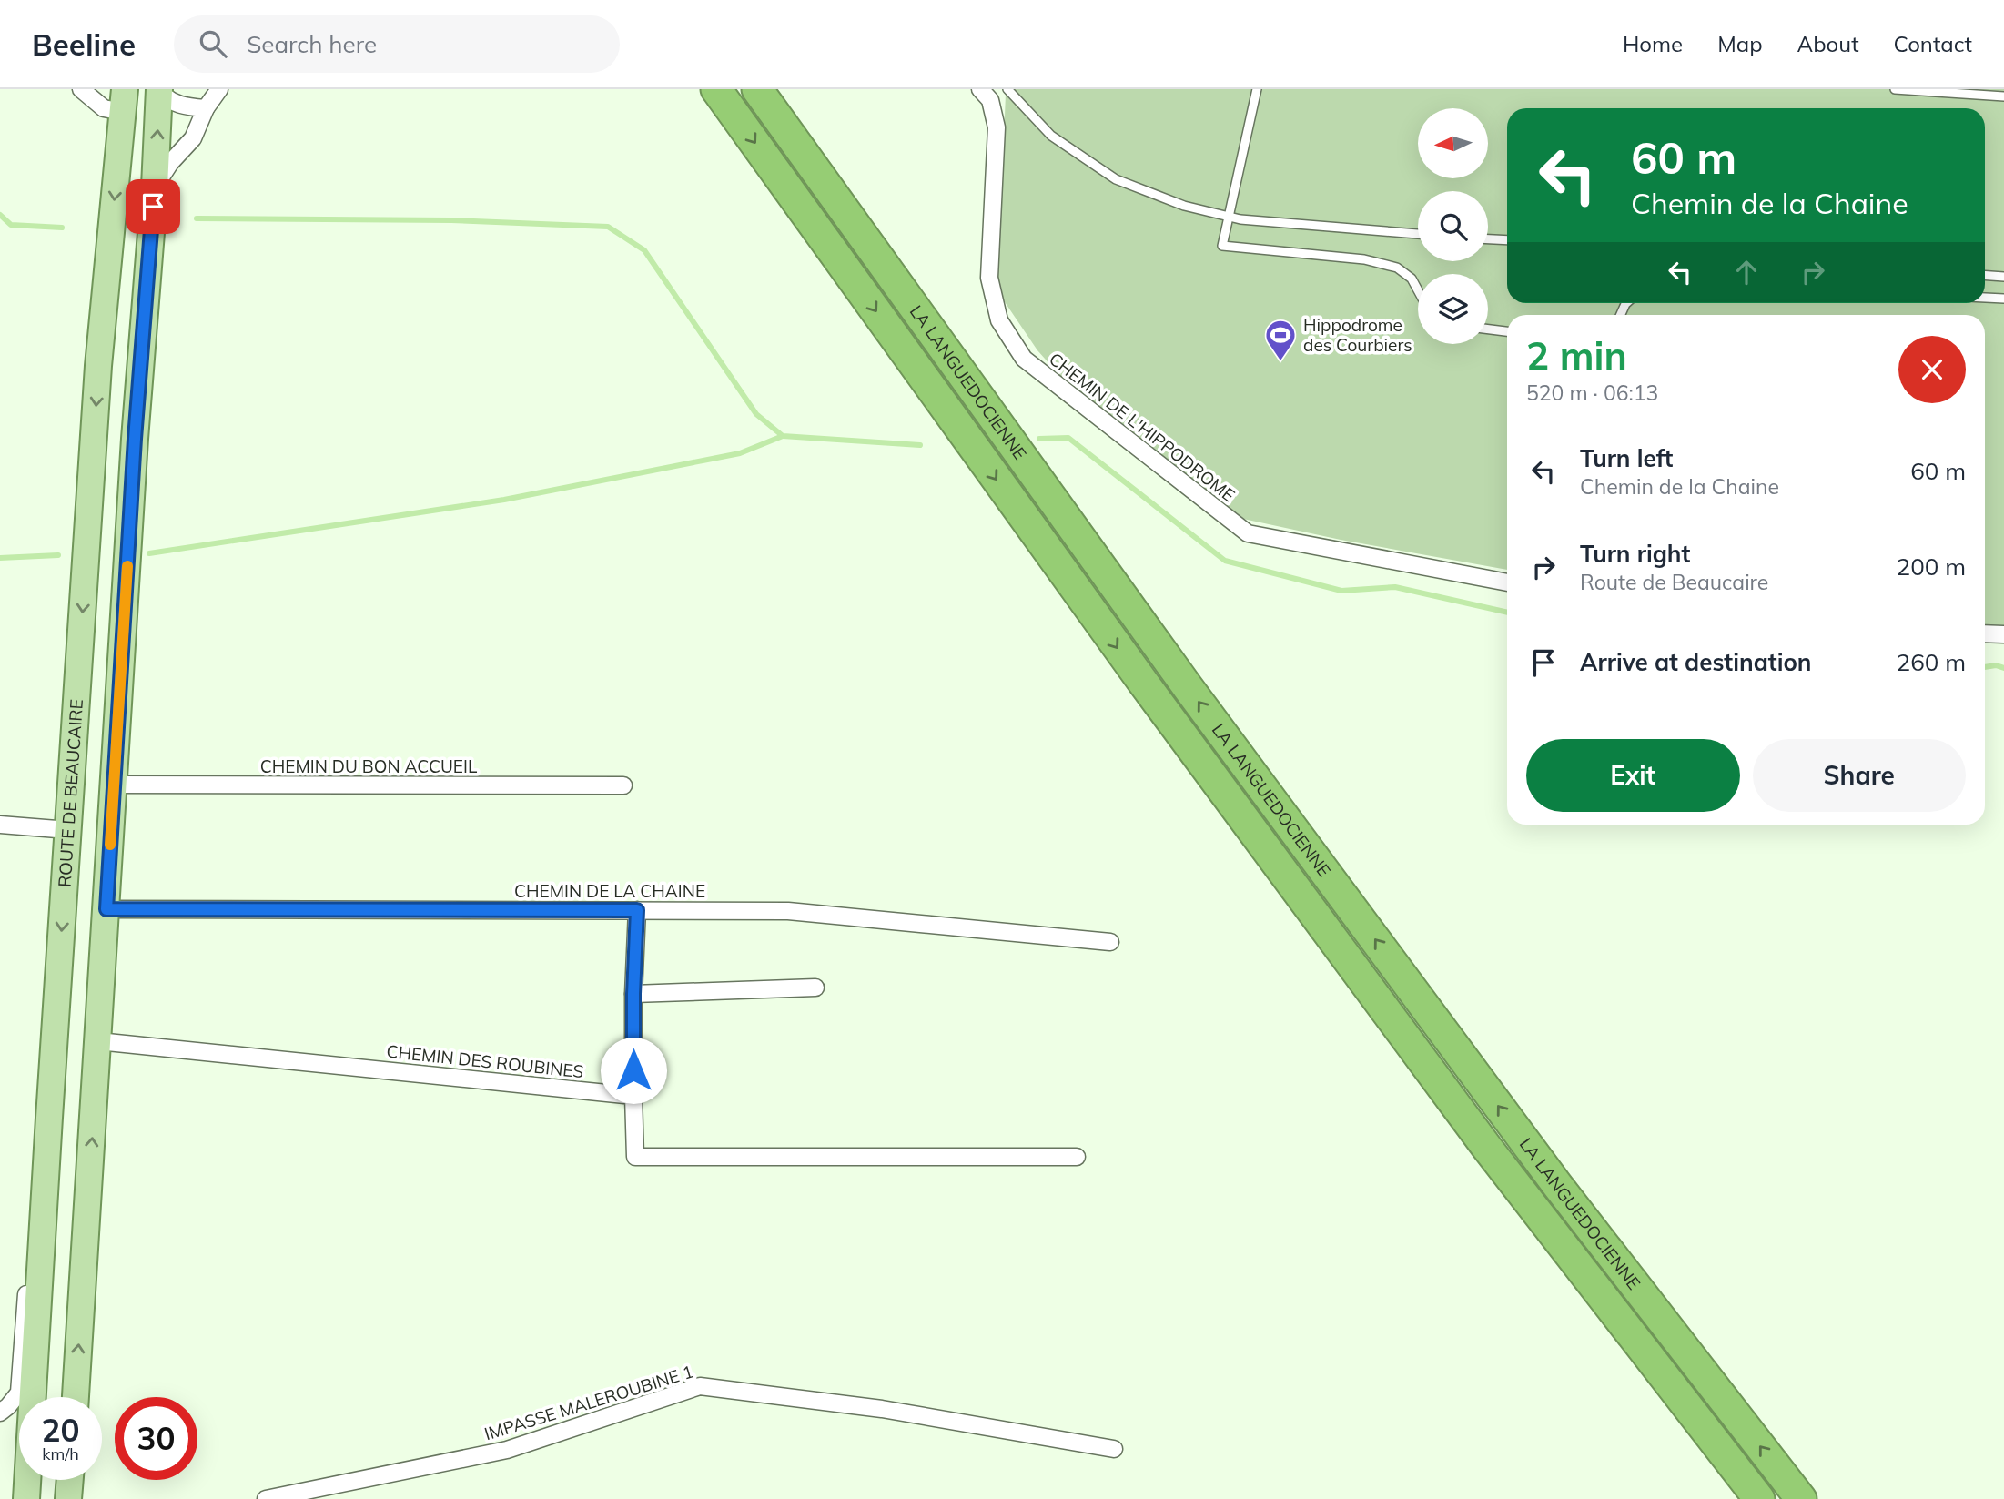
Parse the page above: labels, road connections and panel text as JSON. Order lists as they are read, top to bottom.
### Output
{
  "streets": {
    "highway": ["LA LANGUEDOCIENNE"],
    "main road": ["ROUTE DE BEAUCAIRE"],
    "street": [
      "CHEMIN DE L'HIPPODROME",
      "CHEMIN DU BON ACCUEIL",
      "CHEMIN DE LA CHAINE",
      "CHEMIN DES ROUBINES",
      "IMPASSE MALEROUBINE 1"
    ]
  },
  "places": {
    "sports": ["Hippodrome des Courbiers"]
  },
  "north": "left",
  "page": {
    "header": "Beeline",
    "search": "Search here",
    "nav": [
      "Home",
      "Map",
      "About",
      "Contact"
    ],
    "turn": ["60 m", "Chemin de la Chaine"],
    "heading": ["2 min", "520 m · 06:13"],
    "list": [
      {
        "name": "Turn left",
        "note": "Chemin de la Chaine",
        "value": "60 m"
      },
      {
        "name": "Turn right",
        "note": "Route de Beaucaire",
        "value": "200 m"
      },
      {
        "name": "Arrive at destination",
        "value": "260 m"
      }
    ],
    "buttons": ["Exit", "Share"],
    "speed": "20 km/h",
    "limit": "30"
  }
}
